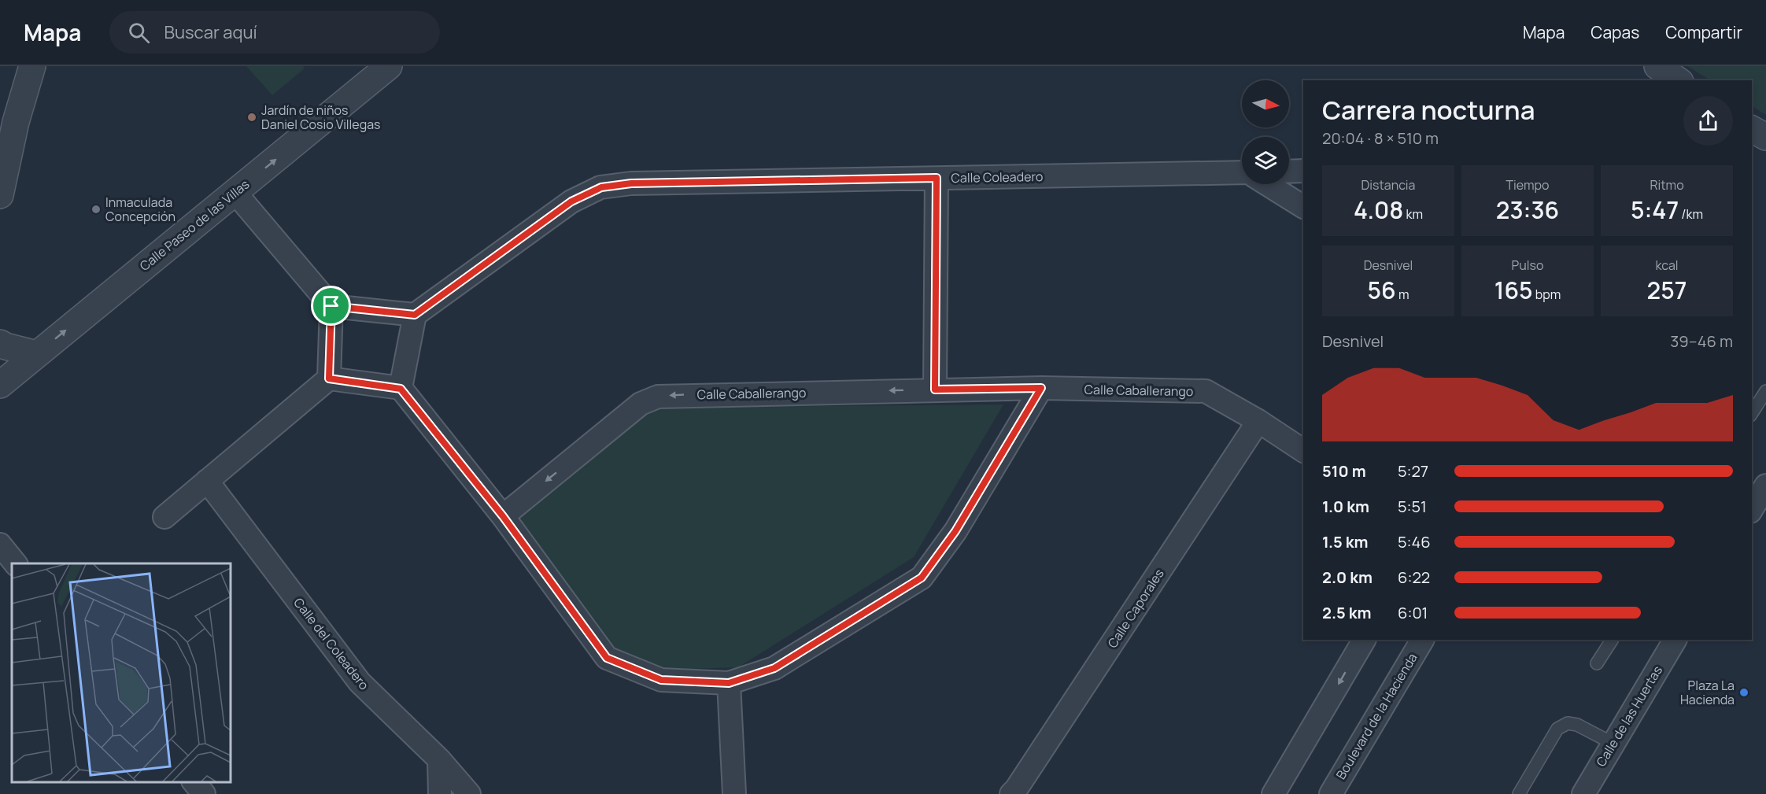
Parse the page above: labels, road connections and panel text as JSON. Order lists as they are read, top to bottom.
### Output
{
  "streets": {
    "street": [
      "Calle Coleadero",
      "Calle Paseo de las Villas",
      "Calle Caballerango",
      "Calle Caporales",
      "Calle del Coleadero",
      "Boulevard de la Hacienda",
      "Calle de las Huertas"
    ]
  },
  "crossings": [
    ["Calle Caballerango", "Calle Caporales"]
  ],
  "one_way": ["Calle Caballerango"],
  "places": ["Jardín de niños Daniel Cosio Villegas", "Inmaculada Concepción", "Plaza La Hacienda"],
  "north": "right",
  "page": {
    "header": "Mapa",
    "search": "Buscar aquí",
    "nav": ["Mapa", "Capas", "Compartir"],
    "heading": ["Carrera nocturna", "20:04 · 8 × 510 m"],
    "stats": [
      ["Distancia", "4.08 km"],
      ["Tiempo", "23:36"],
      ["Ritmo", "5:47 /km"],
      ["Desnivel", "56 m"],
      ["Pulso", "165 bpm"],
      ["kcal", "257"]
    ],
    "chart": ["Desnivel", "39–46 m"],
    "list": [
      {
        "name": "510 m",
        "note": "5:27"
      },
      {
        "name": "1.0 km",
        "note": "5:51"
      },
      {
        "name": "1.5 km",
        "note": "5:46"
      },
      {
        "name": "2.0 km",
        "note": "6:22"
      },
      {
        "name": "2.5 km",
        "note": "6:01"
      }
    ]
  }
}
